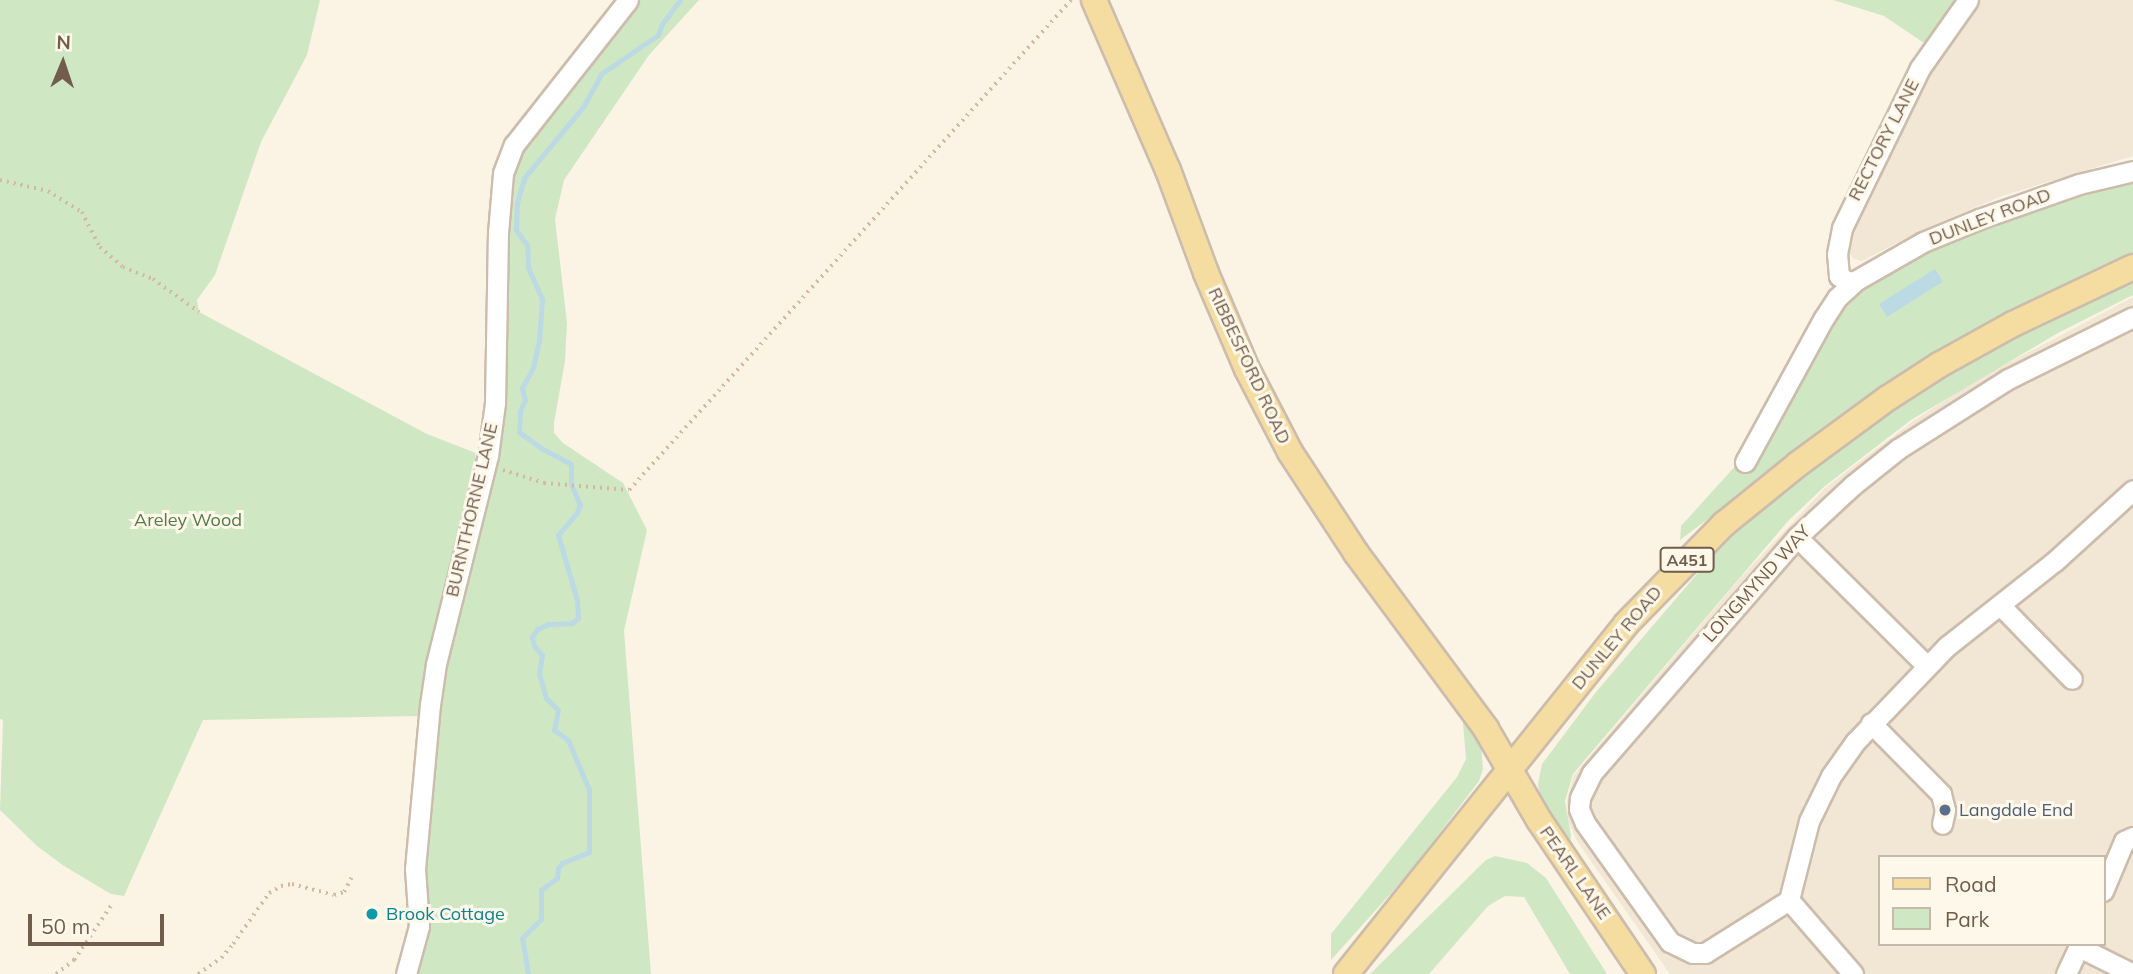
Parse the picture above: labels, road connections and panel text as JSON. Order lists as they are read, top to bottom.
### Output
{
  "streets": {
    "main road": [
      "DUNLEY ROAD",
      "RIBBESFORD ROAD",
      "A451",
      "PEARL LANE"
    ],
    "street": ["RECTORY LANE", "BURNTHORNE LANE", "LONGMYND WAY"]
  },
  "crossings": [
    ["RECTORY LANE", "DUNLEY ROAD"],
    ["DUNLEY ROAD", "RIBBESFORD ROAD"],
    ["DUNLEY ROAD", "PEARL LANE"],
    ["RIBBESFORD ROAD", "PEARL LANE"]
  ],
  "parks": ["Areley Wood"],
  "places": ["Langdale End", "Brook Cottage"],
  "legend": ["Road", "Park"],
  "scale_bar": "50 m",
  "north": "top"
}
